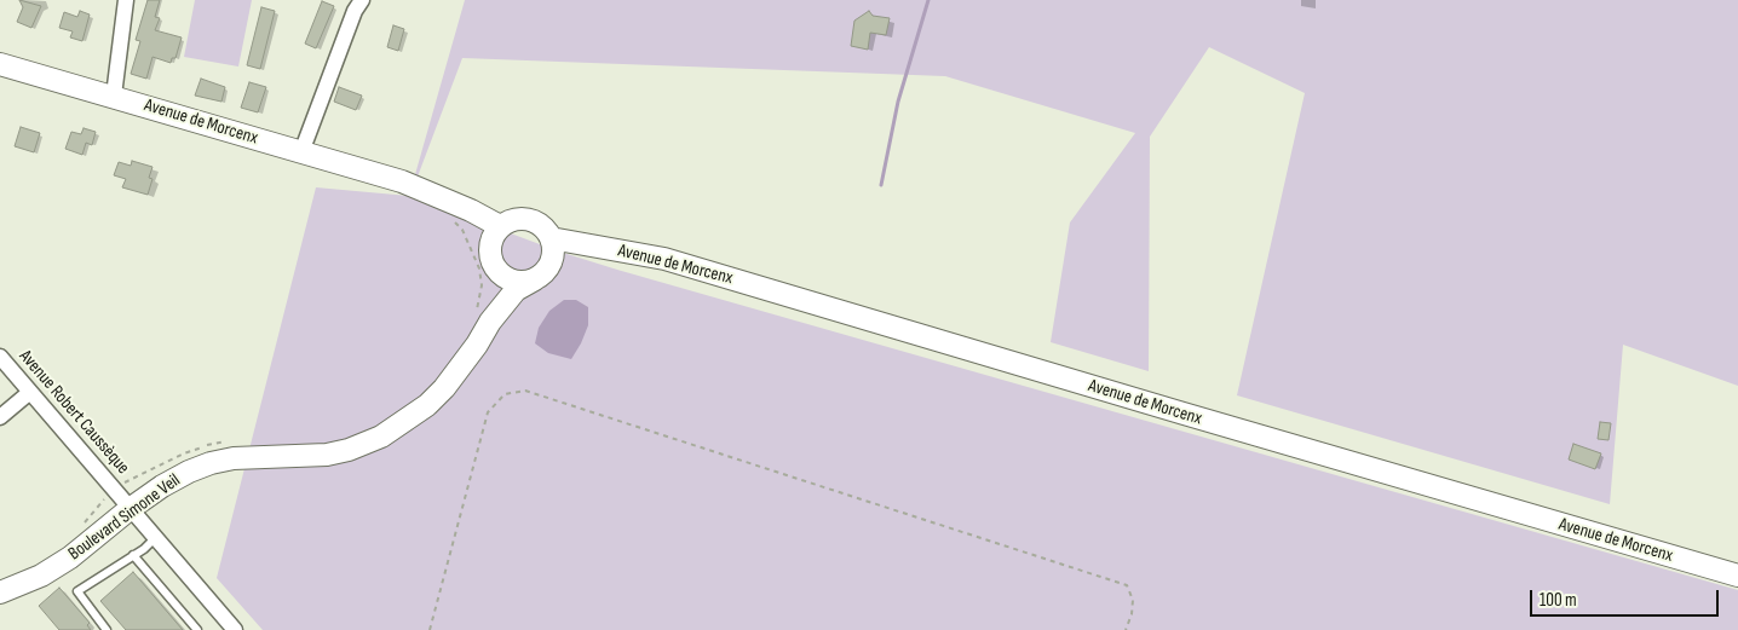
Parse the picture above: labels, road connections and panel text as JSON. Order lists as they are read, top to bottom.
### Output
{
  "streets": {
    "main road": ["Avenue de Morcenx", "Boulevard Simone Veil"],
    "street": ["Avenue Robert Caussèque"]
  },
  "crossings": [
    ["Avenue Robert Caussèque", "Boulevard Simone Veil"]
  ],
  "scale_bar": "100 m"
}
